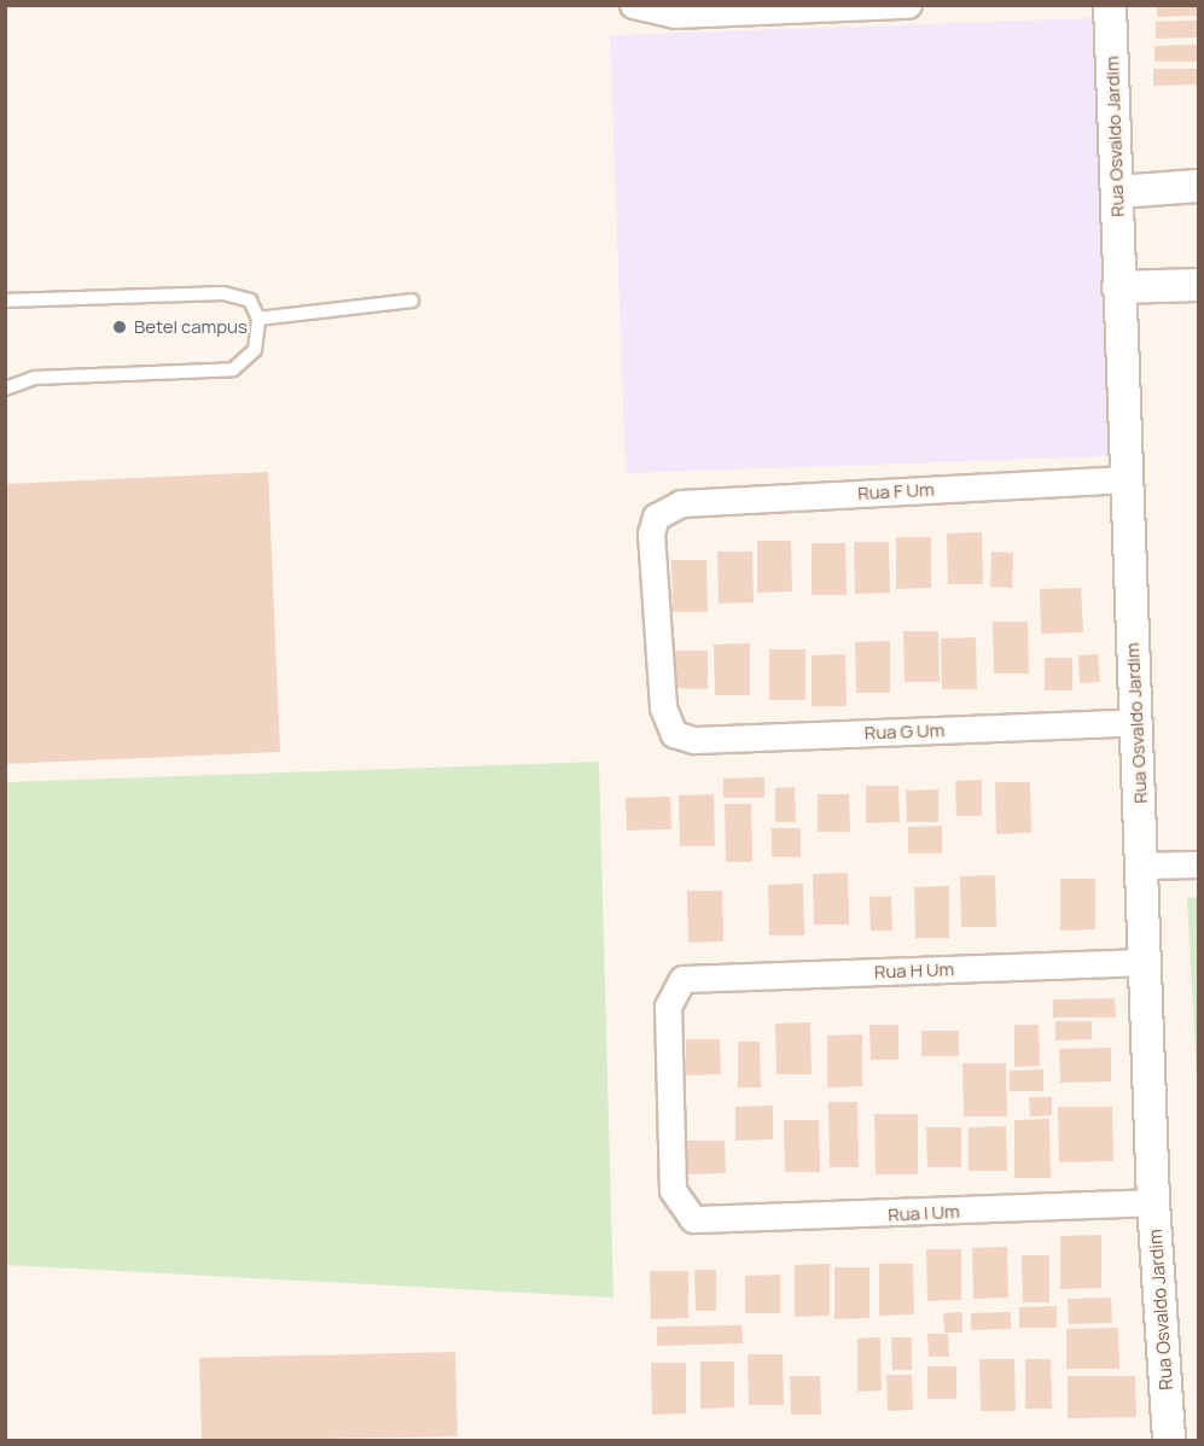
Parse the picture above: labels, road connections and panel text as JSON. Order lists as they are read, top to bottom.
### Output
{
  "streets": {
    "street": [
      "Rua Osvaldo Jardim",
      "Rua F Um",
      "Rua G Um",
      "Rua H Um",
      "Rua I Um"
    ]
  },
  "crossings": [
    ["Rua Osvaldo Jardim", "Rua F Um"],
    ["Rua Osvaldo Jardim", "Rua G Um"],
    ["Rua Osvaldo Jardim", "Rua H Um"],
    ["Rua Osvaldo Jardim", "Rua I Um"],
    ["Rua F Um", "Rua G Um"],
    ["Rua H Um", "Rua I Um"]
  ],
  "places": ["Betel campus"]
}
